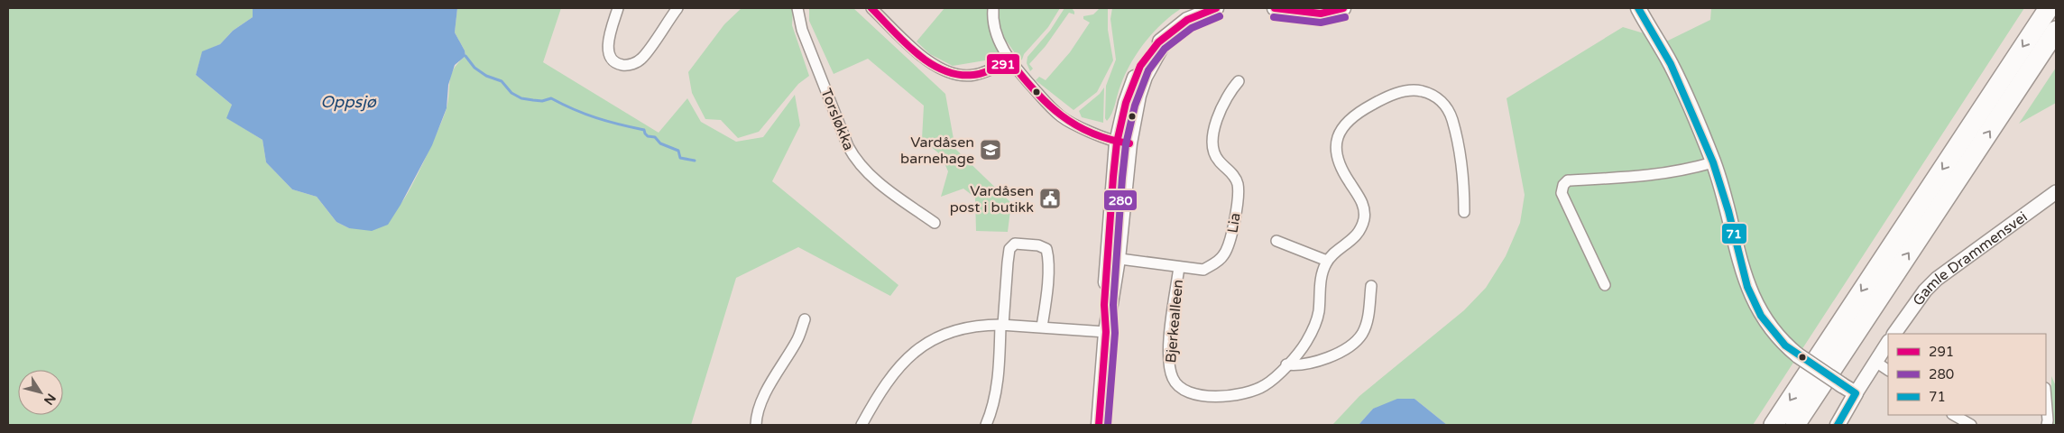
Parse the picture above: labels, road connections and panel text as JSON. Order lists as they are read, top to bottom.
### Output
{
  "streets": {
    "street": [
      "Torsløkka",
      "Lia",
      "Gamle Drammensvei",
      "Bjerkealleen"
    ]
  },
  "crossings": [
    ["Lia", "Bjerkealleen"]
  ],
  "water": ["Oppsjø"],
  "places": {
    "school or university": ["Vardåsen barnehage"],
    "public building": ["Vardåsen post i butikk"]
  },
  "lines": ["transit line 291", "transit line 71", "transit line 280"],
  "legend": ["291", "280", "71"],
  "north": "bottom right"
}
